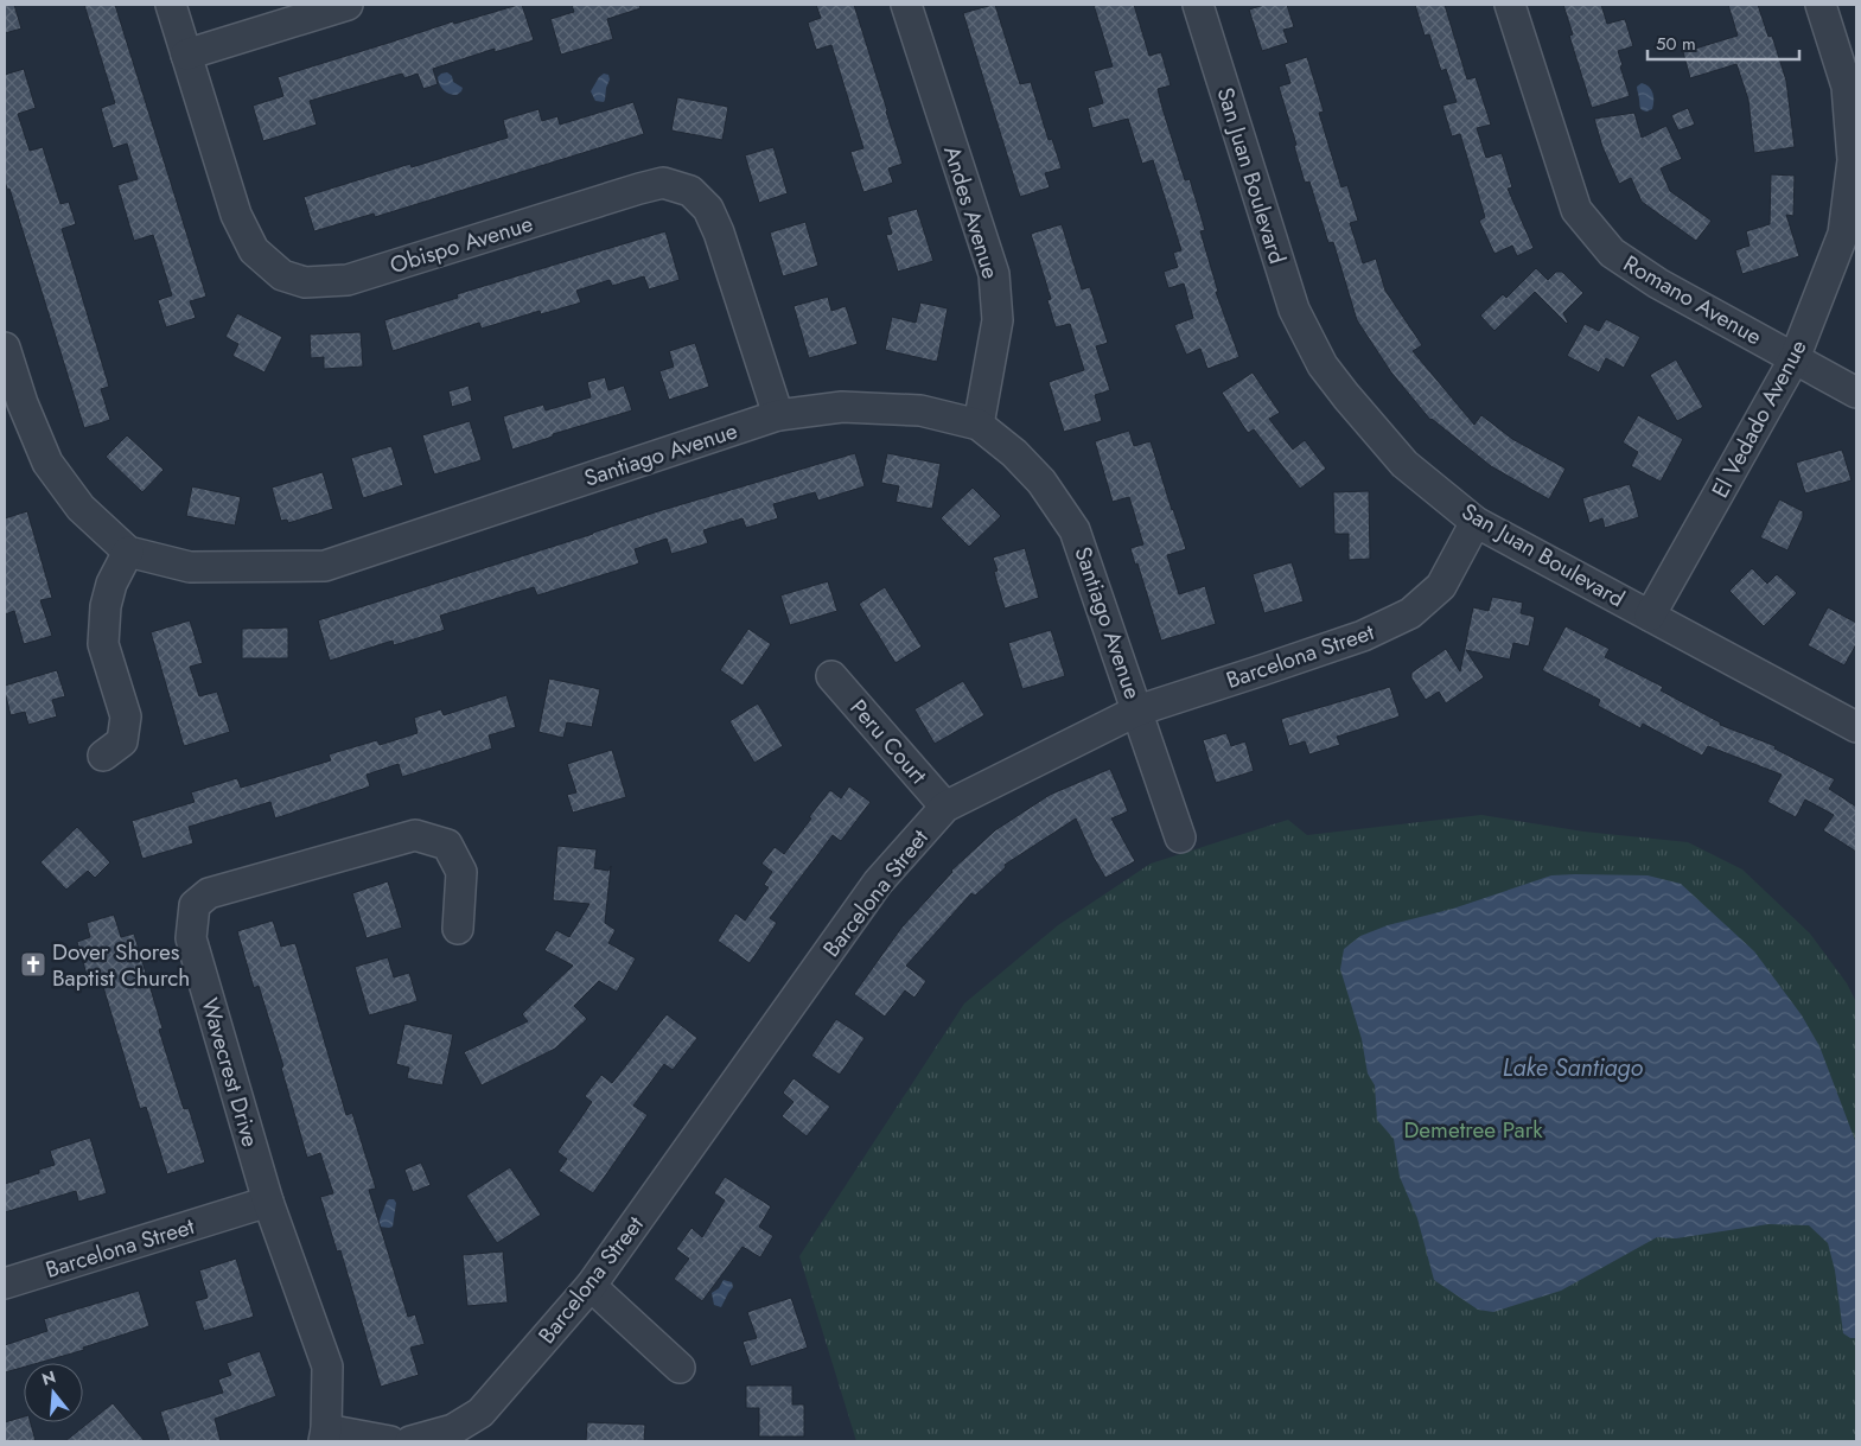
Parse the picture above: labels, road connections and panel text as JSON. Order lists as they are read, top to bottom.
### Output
{
  "streets": {
    "street": [
      "San Juan Boulevard",
      "Andes Avenue",
      "Obispo Avenue",
      "Romano Avenue",
      "El Vedado Avenue",
      "Santiago Avenue",
      "Barcelona Street",
      "Peru Court",
      "Wavecrest Drive"
    ]
  },
  "crossings": [
    ["San Juan Boulevard", "El Vedado Avenue"],
    ["San Juan Boulevard", "Barcelona Street"],
    ["Andes Avenue", "Santiago Avenue"],
    ["Obispo Avenue", "Santiago Avenue"],
    ["Romano Avenue", "El Vedado Avenue"],
    ["Santiago Avenue", "Barcelona Street"],
    ["Barcelona Street", "Peru Court"],
    ["Barcelona Street", "Wavecrest Drive"]
  ],
  "water": ["Lake Santiago"],
  "parks": ["Demetree Park"],
  "places": {
    "church": ["Dover Shores Baptist Church"]
  },
  "scale_bar": "50 m",
  "north": "top"
}
